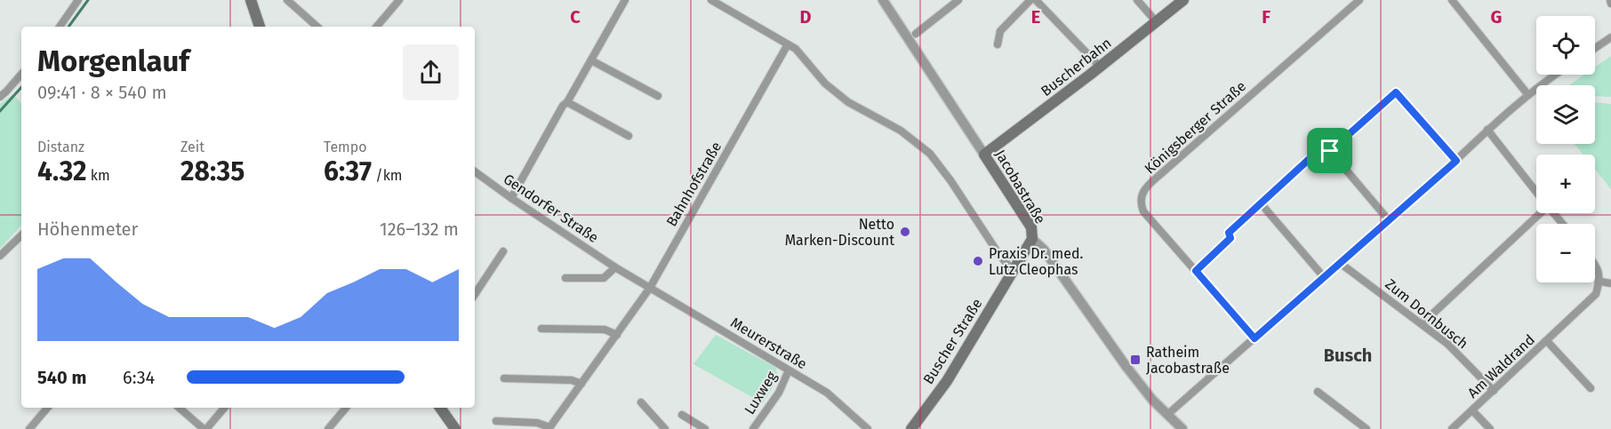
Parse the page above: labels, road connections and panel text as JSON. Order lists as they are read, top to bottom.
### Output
{
  "streets": {
    "main road": ["Buscherbahn", "Jacobastraße", "Buscher Straße"],
    "street": [
      "Königsberger Straße",
      "Bahnhofstraße",
      "Gendorfer Straße",
      "Zum Dornbusch",
      "Meurerstraße",
      "Am Waldrand",
      "Luxweg"
    ]
  },
  "crossings": [
    ["Buscherbahn", "Jacobastraße"],
    ["Bahnhofstraße", "Gendorfer Straße"],
    ["Bahnhofstraße", "Meurerstraße"],
    ["Jacobastraße", "Buscher Straße"],
    ["Gendorfer Straße", "Meurerstraße"],
    ["Zum Dornbusch", "Am Waldrand"],
    ["Meurerstraße", "Luxweg"]
  ],
  "districts": ["Busch"],
  "places": {
    "other": ["Netto Marken-Discount", "Praxis Dr. med. Lutz Cleophas"],
    "transit": ["Ratheim Jacobastraße"]
  },
  "page": {
    "map_buttons": ["+", "−"],
    "heading": ["Morgenlauf", "09:41 · 8 × 540 m"],
    "stats": [
      ["Distanz", "4.32 km"],
      ["Zeit", "28:35"],
      ["Tempo", "6:37 /km"]
    ],
    "chart": ["Höhenmeter", "126–132 m"],
    "list": [
      {
        "name": "540 m",
        "note": "6:34"
      }
    ]
  },
  "grid": {
    "columns": [
      "C",
      "D",
      "E",
      "F",
      "G"
    ]
  }
}
